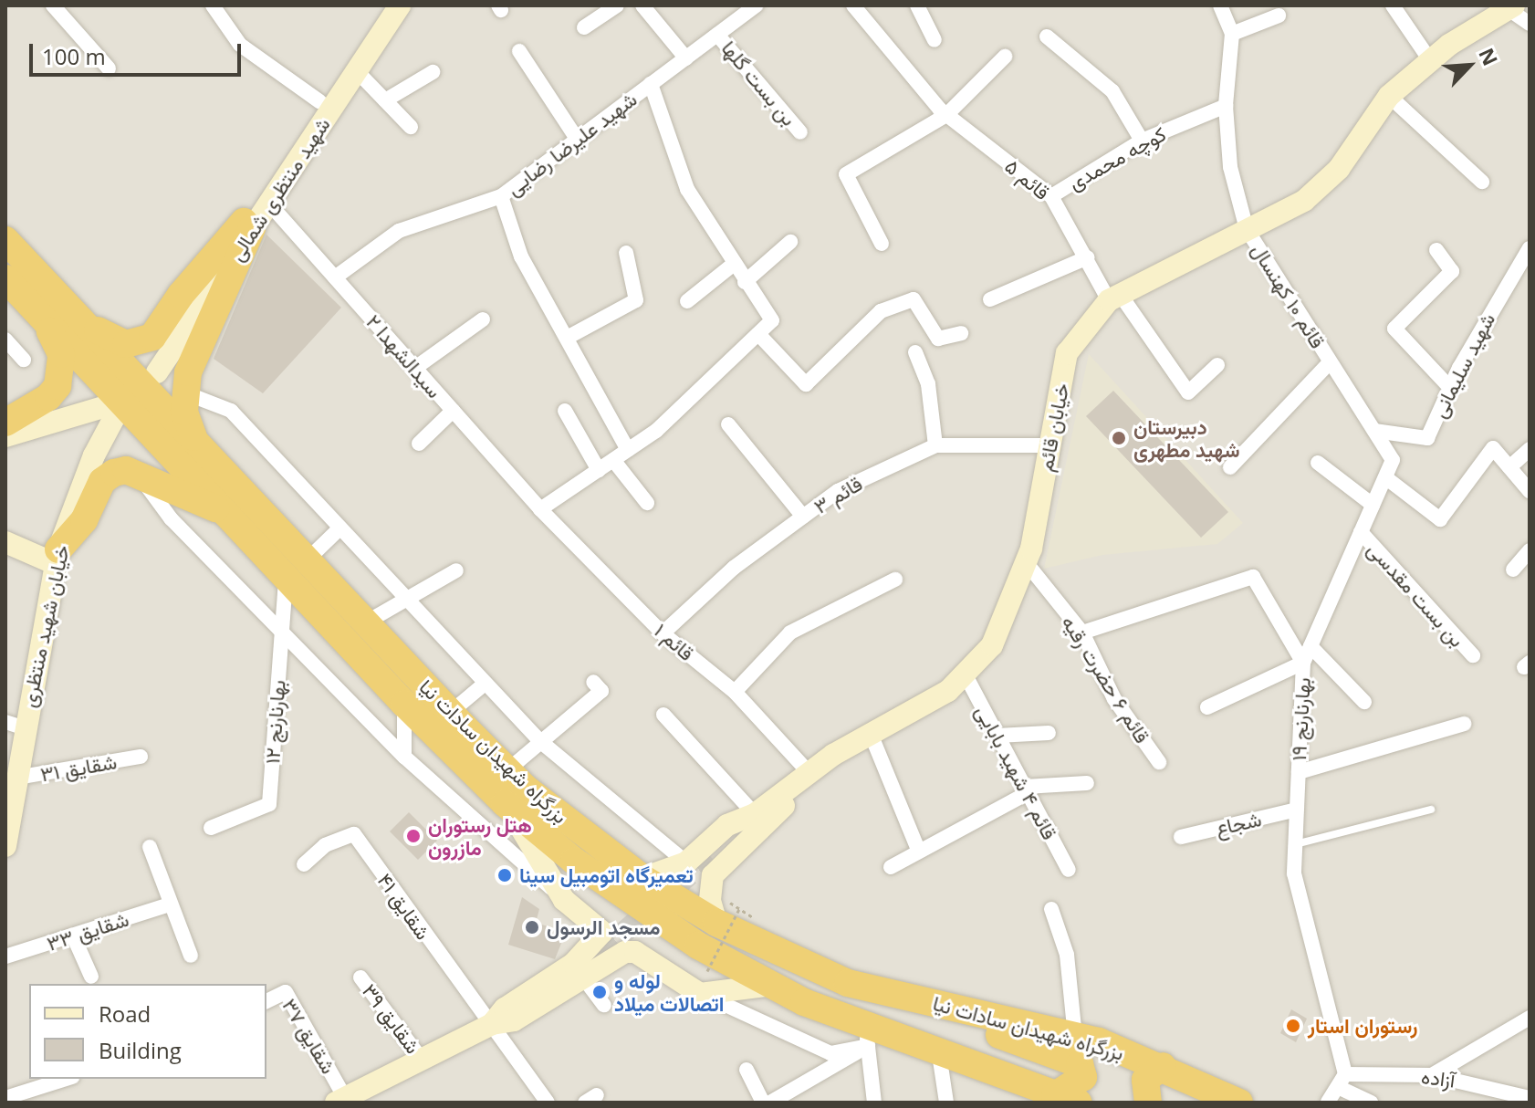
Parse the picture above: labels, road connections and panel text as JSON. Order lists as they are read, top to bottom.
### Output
{
  "streets": {
    "highway": ["بزرگراه شهیدان سادات نیا"],
    "main road": ["شهید منتظری شمالی", "خیابان قائم", "خیابان شهید منتظری"],
    "street": [
      "بن بست گلها",
      "شهید علیرضا رضایی",
      "کوچه محمدی",
      "قائم ۵",
      "قائم ۱۰ کهنسال",
      "سیدالشهدا ۲",
      "شهید سلیمانی",
      "قائم ۳",
      "بن بست مقدسی",
      "قائم ۱",
      "قائم ۶ حضرت رقیه",
      "بهارنارنج ۱۹",
      "بهارنارنج ۱۲",
      "شقایق ۳۱",
      "قائم ۴ شهید بابایی",
      "شجاع",
      "شقایق ۴۱",
      "شقایق ۳۳",
      "شقایق ۳۹",
      "شقایق ۳۷",
      "آزاده"
    ]
  },
  "crossings": [
    ["بن بست گلها", "شهید علیرضا رضایی"],
    ["شهید علیرضا رضایی", "سیدالشهدا ۲"],
    ["کوچه محمدی", "قائم ۵"],
    ["کوچه محمدی", "قائم ۱۰ کهنسال"],
    ["قائم ۵", "خیابان قائم"],
    ["شهید منتظری شمالی", "سیدالشهدا ۲"],
    ["قائم ۱۰ کهنسال", "خیابان قائم"],
    ["قائم ۱۰ کهنسال", "بهارنارنج ۱۹"],
    ["سیدالشهدا ۲", "قائم ۱"],
    ["شهید سلیمانی", "بهارنارنج ۱۹"],
    ["خیابان قائم", "قائم ۳"],
    ["خیابان قائم", "قائم ۱"],
    ["خیابان قائم", "قائم ۶ حضرت رقیه"],
    ["خیابان قائم", "بزرگراه شهیدان سادات نیا"],
    ["خیابان قائم", "قائم ۴ شهید بابایی"],
    ["قائم ۳", "قائم ۱"],
    ["بن بست مقدسی", "بهارنارنج ۱۹"],
    ["خیابان شهید منتظری", "شقایق ۳۱"],
    ["بهارنارنج ۱۹", "شجاع"],
    ["بهارنارنج ۱۹", "آزاده"],
    ["بهارنارنج ۱۲", "بزرگراه شهیدان سادات نیا"]
  ],
  "places": [
    "دبیرستان شهید مطهری",
    "هتل رستوران مازرون",
    "تعمیرگاه اتومبیل سینا",
    "مسجد الرسول",
    "لوله و اتصالات میلاد",
    "رستوران استار"
  ],
  "legend": ["Road", "Building"],
  "scale_bar": "100 m",
  "north": "top right"
}
